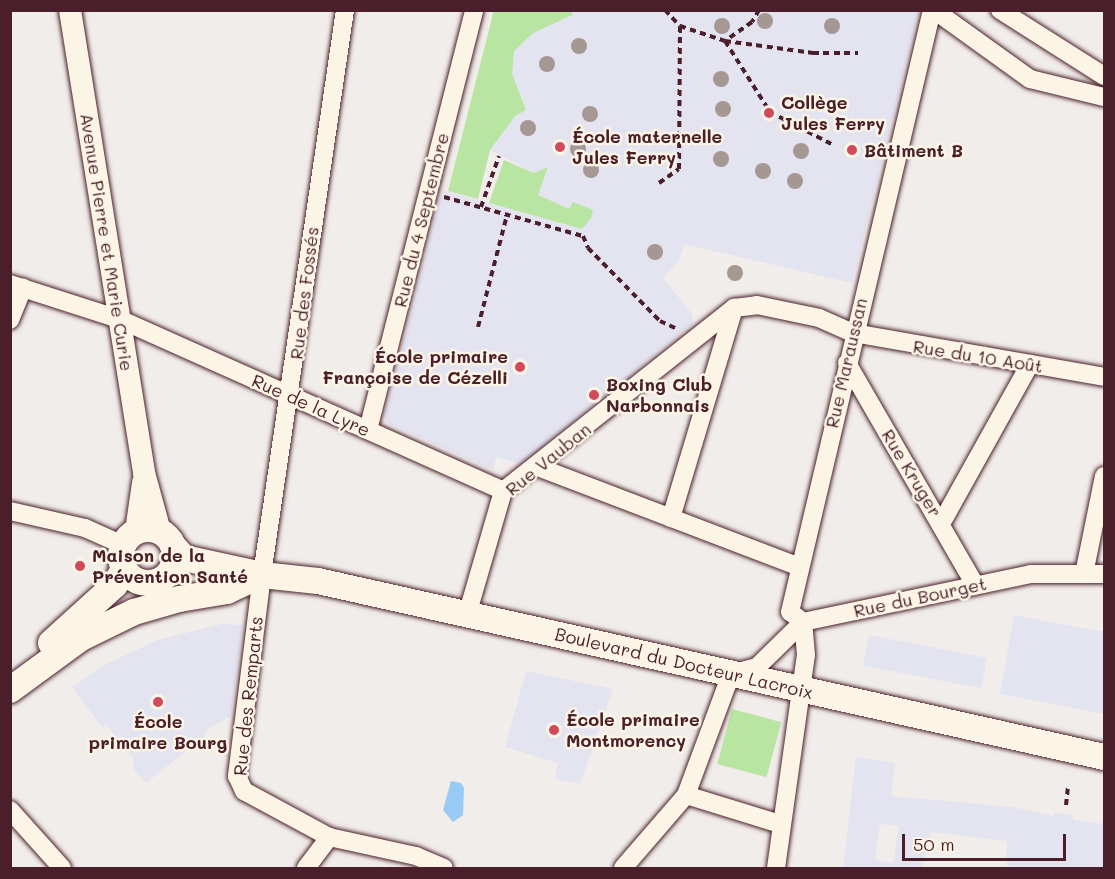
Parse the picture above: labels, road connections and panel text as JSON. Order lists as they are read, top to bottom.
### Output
{
  "streets": {
    "main road": ["Boulevard du Docteur Lacroix"],
    "street": [
      "Rue du 4 Septembre",
      "Avenue Pierre et Marie Curie",
      "Rue des Fossés",
      "Rue du 10 Août",
      "Rue Maraussan",
      "Rue de la Lyre",
      "Rue Vauban",
      "Rue Kruger",
      "Rue du Bourget",
      "Rue des Remparts"
    ]
  },
  "crossings": [
    ["Rue du 4 Septembre", "Rue de la Lyre"],
    ["Avenue Pierre et Marie Curie", "Rue de la Lyre"],
    ["Avenue Pierre et Marie Curie", "Boulevard du Docteur Lacroix"],
    ["Rue des Fossés", "Rue de la Lyre"],
    ["Rue des Fossés", "Boulevard du Docteur Lacroix"],
    ["Rue des Fossés", "Rue des Remparts"],
    ["Rue du 10 Août", "Rue Maraussan"],
    ["Rue Maraussan", "Rue Kruger"],
    ["Rue Maraussan", "Rue du Bourget"],
    ["Rue de la Lyre", "Rue Vauban"],
    ["Rue Vauban", "Boulevard du Docteur Lacroix"],
    ["Rue Kruger", "Rue du Bourget"],
    ["Boulevard du Docteur Lacroix", "Rue des Remparts"]
  ],
  "places": [
    "Collège Jules Ferry",
    "École maternelle Jules Ferry",
    "Bâtiment B",
    "École primaire Françoise de Cézelli",
    "Boxing Club Narbonnais",
    "Maison de la Prévention Santé",
    "École primaire Bourg",
    "École primaire Montmorency"
  ],
  "scale_bar": "50 m"
}
